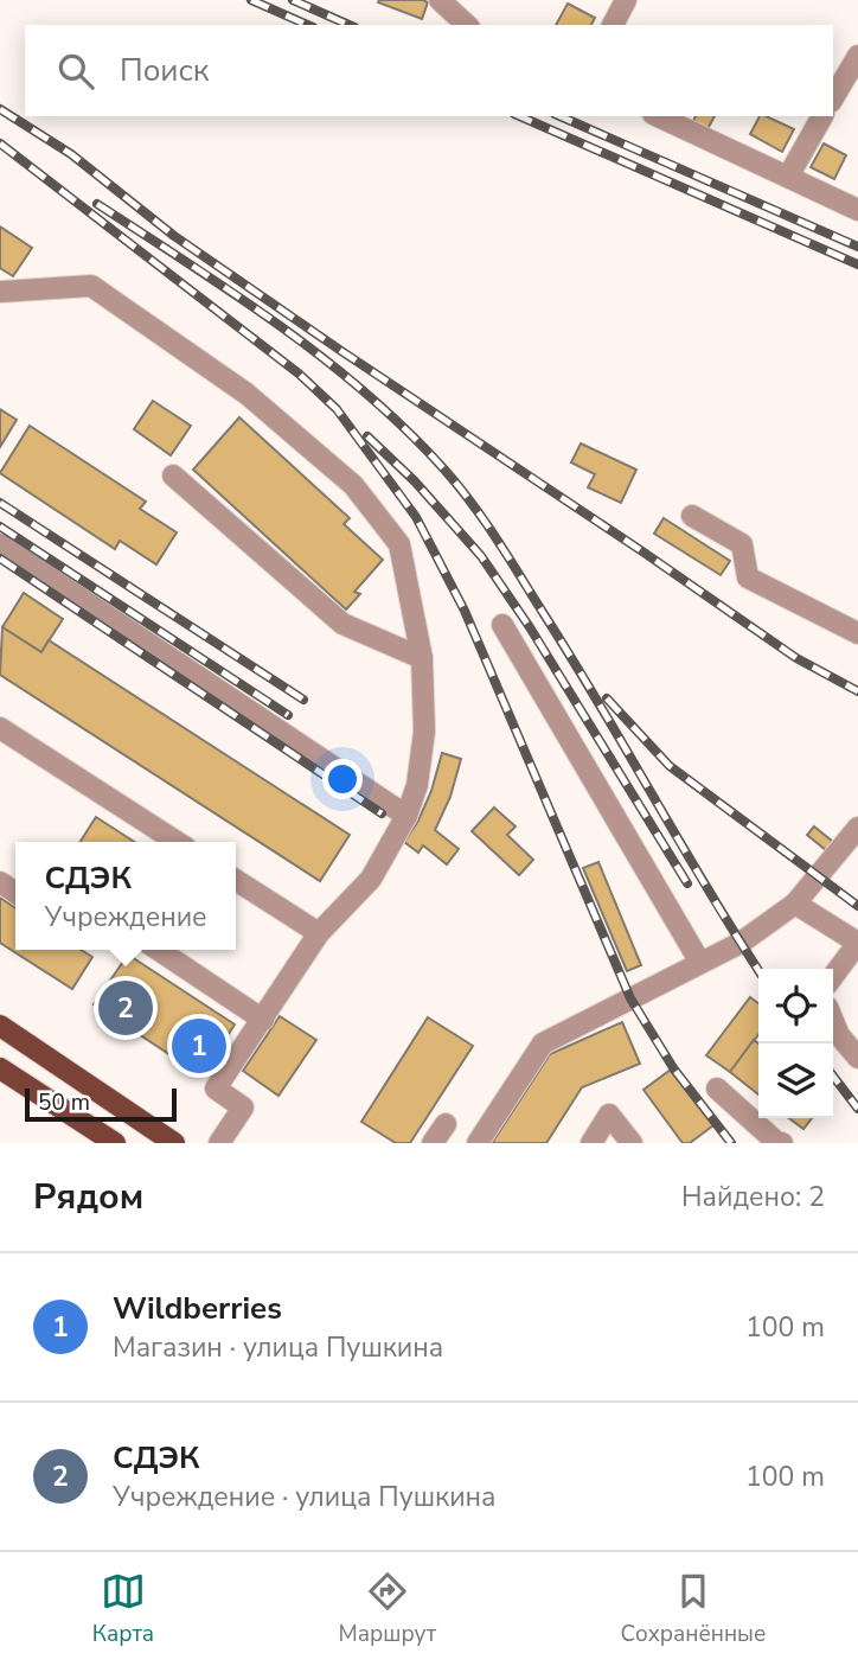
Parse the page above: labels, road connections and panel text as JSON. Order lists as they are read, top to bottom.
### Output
{
  "scale_bar": "50 m",
  "page": {
    "search": "Поиск",
    "popup": ["СДЭК", "Учреждение"],
    "pins": ["2", "1"],
    "scale": "50 m",
    "heading": ["Рядом", "Найдено: 2"],
    "list": [
      {
        "mark": "1",
        "name": "Wildberries",
        "note": "Магазин · улица Пушкина",
        "value": "100 m"
      },
      {
        "mark": "2",
        "name": "СДЭК",
        "note": "Учреждение · улица Пушкина",
        "value": "100 m"
      }
    ],
    "nav": ["Карта", "Маршрут", "Сохранённые"]
  }
}
